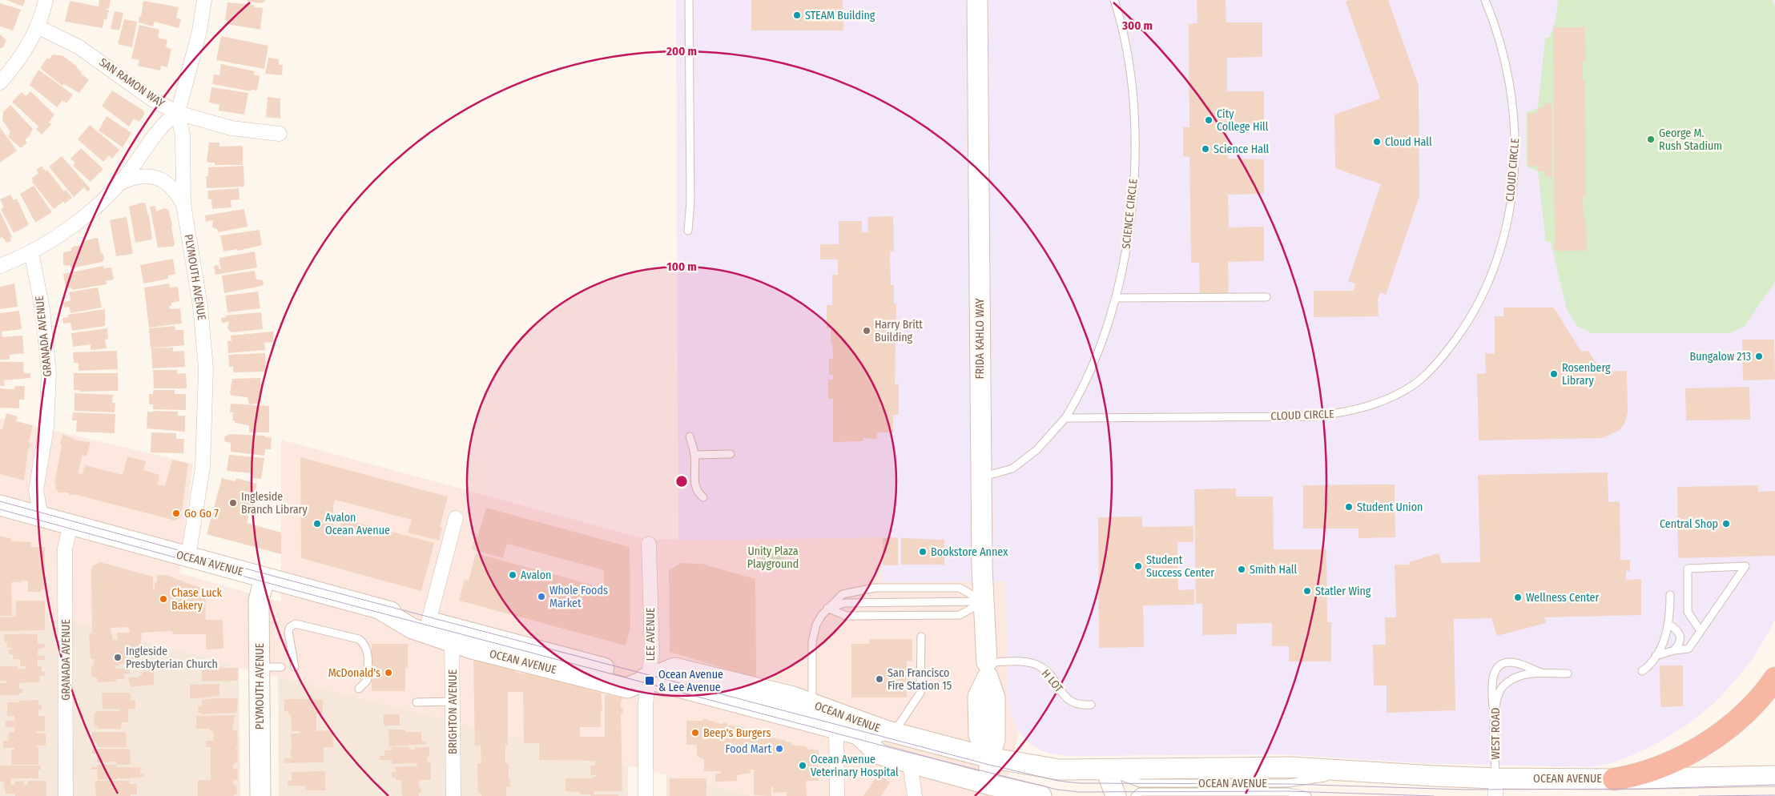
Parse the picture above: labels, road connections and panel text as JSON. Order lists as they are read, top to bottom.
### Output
{
  "streets": {
    "main road": ["PLYMOUTH AVENUE", "FRIDA KAHLO WAY", "OCEAN AVENUE"],
    "street": [
      "SAN RAMON WAY",
      "GRANADA AVENUE",
      "LEE AVENUE",
      "BRIGHTON AVENUE"
    ],
    "lane": [
      "CLOUD CIRCLE",
      "SCIENCE CIRCLE",
      "H LOT",
      "WEST ROAD"
    ]
  },
  "crossings": [
    ["SAN RAMON WAY", "PLYMOUTH AVENUE"],
    ["CLOUD CIRCLE", "SCIENCE CIRCLE"],
    ["PLYMOUTH AVENUE", "OCEAN AVENUE"],
    ["GRANADA AVENUE", "OCEAN AVENUE"],
    ["FRIDA KAHLO WAY", "OCEAN AVENUE"],
    ["FRIDA KAHLO WAY", "H LOT"],
    ["OCEAN AVENUE", "LEE AVENUE"],
    ["OCEAN AVENUE", "BRIGHTON AVENUE"],
    ["OCEAN AVENUE", "WEST ROAD"]
  ],
  "parks": ["Unity Plaza Playground"],
  "places": {
    "other": [
      "STEAM Building",
      "City College Hill",
      "George M. Rush Stadium",
      "Cloud Hall",
      "Science Hall",
      "Harry Britt Building",
      "Bungalow 213",
      "Rosenberg Library",
      "Ingleside Branch Library",
      "Student Union",
      "Go Go 7",
      "Avalon Ocean Avenue",
      "Central Shop",
      "Bookstore Annex",
      "Student Success Center",
      "Smith Hall",
      "Avalon",
      "Statler Wing",
      "Whole Foods Market",
      "Wellness Center",
      "Chase Luck Bakery",
      "Ingleside Presbyterian Church",
      "McDonald's",
      "San Francisco Fire Station 15",
      "Beep's Burgers",
      "Food Mart",
      "Ocean Avenue Veterinary Hospital"
    ],
    "transit": ["Ocean Avenue & Lee Avenue"]
  },
  "rings": ["300 m", "200 m", "100 m"]
}
